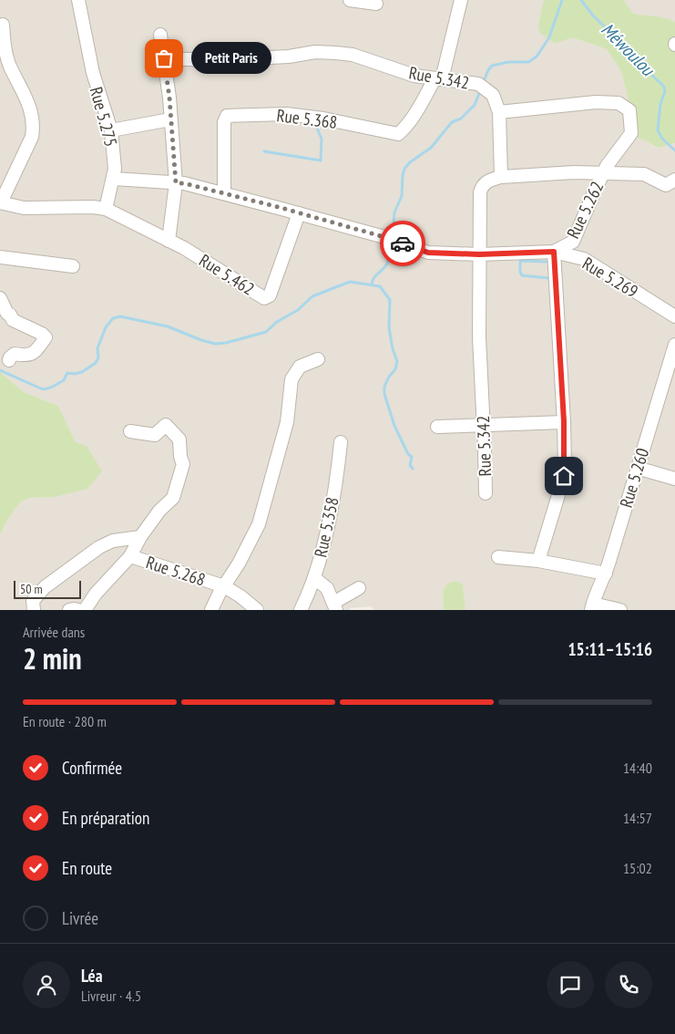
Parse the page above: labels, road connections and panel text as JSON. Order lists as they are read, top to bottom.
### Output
{
  "streets": {
    "street": [
      "Rue 5.342",
      "Rue 5.275",
      "Rue 5.368",
      "Rue 5.262",
      "Rue 5.462",
      "Rue 5.269",
      "Rue 5.260",
      "Rue 5.358",
      "Rue 5.268"
    ]
  },
  "crossings": [
    ["Rue 5.342", "Rue 5.368"],
    ["Rue 5.342", "Rue 5.262"],
    ["Rue 5.342", "Rue 5.269"],
    ["Rue 5.275", "Rue 5.462"],
    ["Rue 5.275", "Rue 5.269"],
    ["Rue 5.368", "Rue 5.269"],
    ["Rue 5.262", "Rue 5.269"],
    ["Rue 5.462", "Rue 5.269"]
  ],
  "water": ["Méwoulou"],
  "places": ["Petit Paris"],
  "scale_bar": "50 m",
  "page": {
    "bubble": "Petit Paris",
    "scale": "50 m",
    "heading": ["2 min", "Arrivée dans", "15:11–15:16"],
    "panel": ["Léa", "Livreur · 4.5"],
    "bar": "En route · 280 m",
    "list": [
      ["Confirmée", "14:40"],
      ["En préparation", "14:57"],
      ["En route", "15:02"],
      "Livrée"
    ]
  }
}
